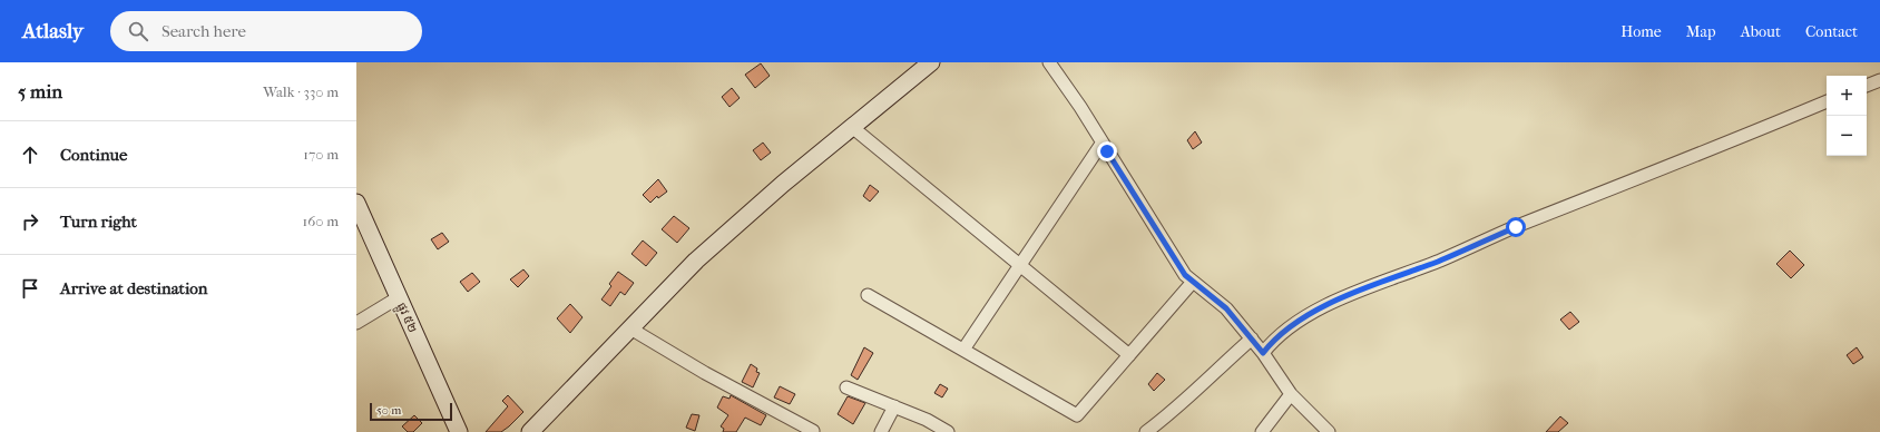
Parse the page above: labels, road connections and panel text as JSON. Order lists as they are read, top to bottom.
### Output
{
  "streets": {
    "street": ["ផ្លូវ ៥២"]
  },
  "scale_bar": "50 m",
  "page": {
    "header": "Atlasly",
    "search": "Search here",
    "nav": [
      "Home",
      "Map",
      "About",
      "Contact"
    ],
    "heading": ["5 min", "Walk · 330 m"],
    "map_buttons": ["+", "−"],
    "list": [
      ["Continue", "170 m"],
      ["Turn right", "160 m"],
      "Arrive at destination"
    ],
    "scale": "50 m"
  }
}
